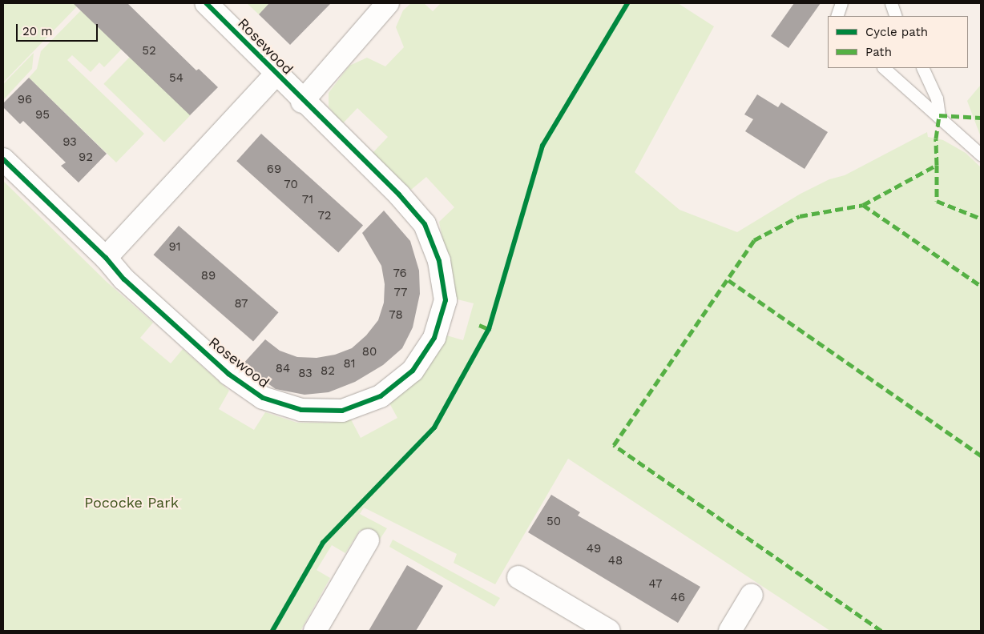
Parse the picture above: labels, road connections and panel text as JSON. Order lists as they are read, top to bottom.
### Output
{
  "streets": {
    "street": ["Rosewood"]
  },
  "parks": ["Pococke Park"],
  "house_numbers": [
    "52",
    "54",
    "96",
    "95",
    "93",
    "92",
    "69",
    "70",
    "71",
    "72",
    "91",
    "76",
    "89",
    "77",
    "87",
    "78",
    "80",
    "81",
    "84",
    "82",
    "83",
    "50",
    "49",
    "48",
    "47",
    "46"
  ],
  "legend": ["Cycle path", "Path"],
  "scale_bar": "20 m"
}
